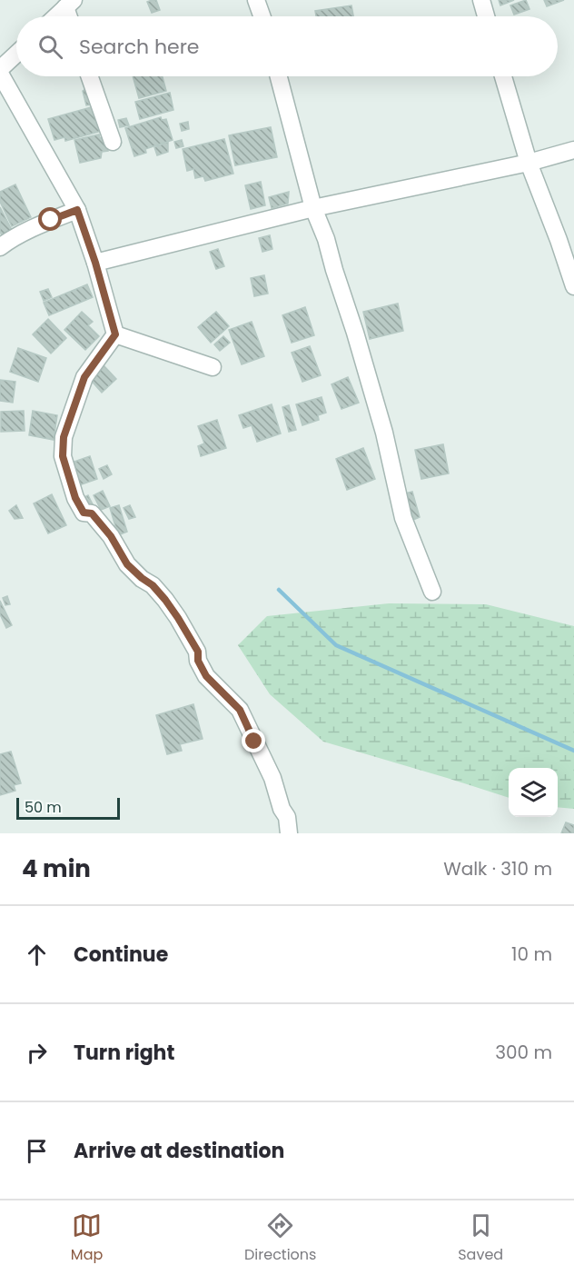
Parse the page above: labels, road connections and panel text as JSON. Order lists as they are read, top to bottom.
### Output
{
  "scale_bar": "50 m",
  "page": {
    "search": "Search here",
    "scale": "50 m",
    "heading": ["4 min", "Walk · 310 m"],
    "list": [
      ["Continue", "10 m"],
      ["Turn right", "300 m"],
      "Arrive at destination"
    ],
    "nav": ["Map", "Directions", "Saved"]
  }
}
